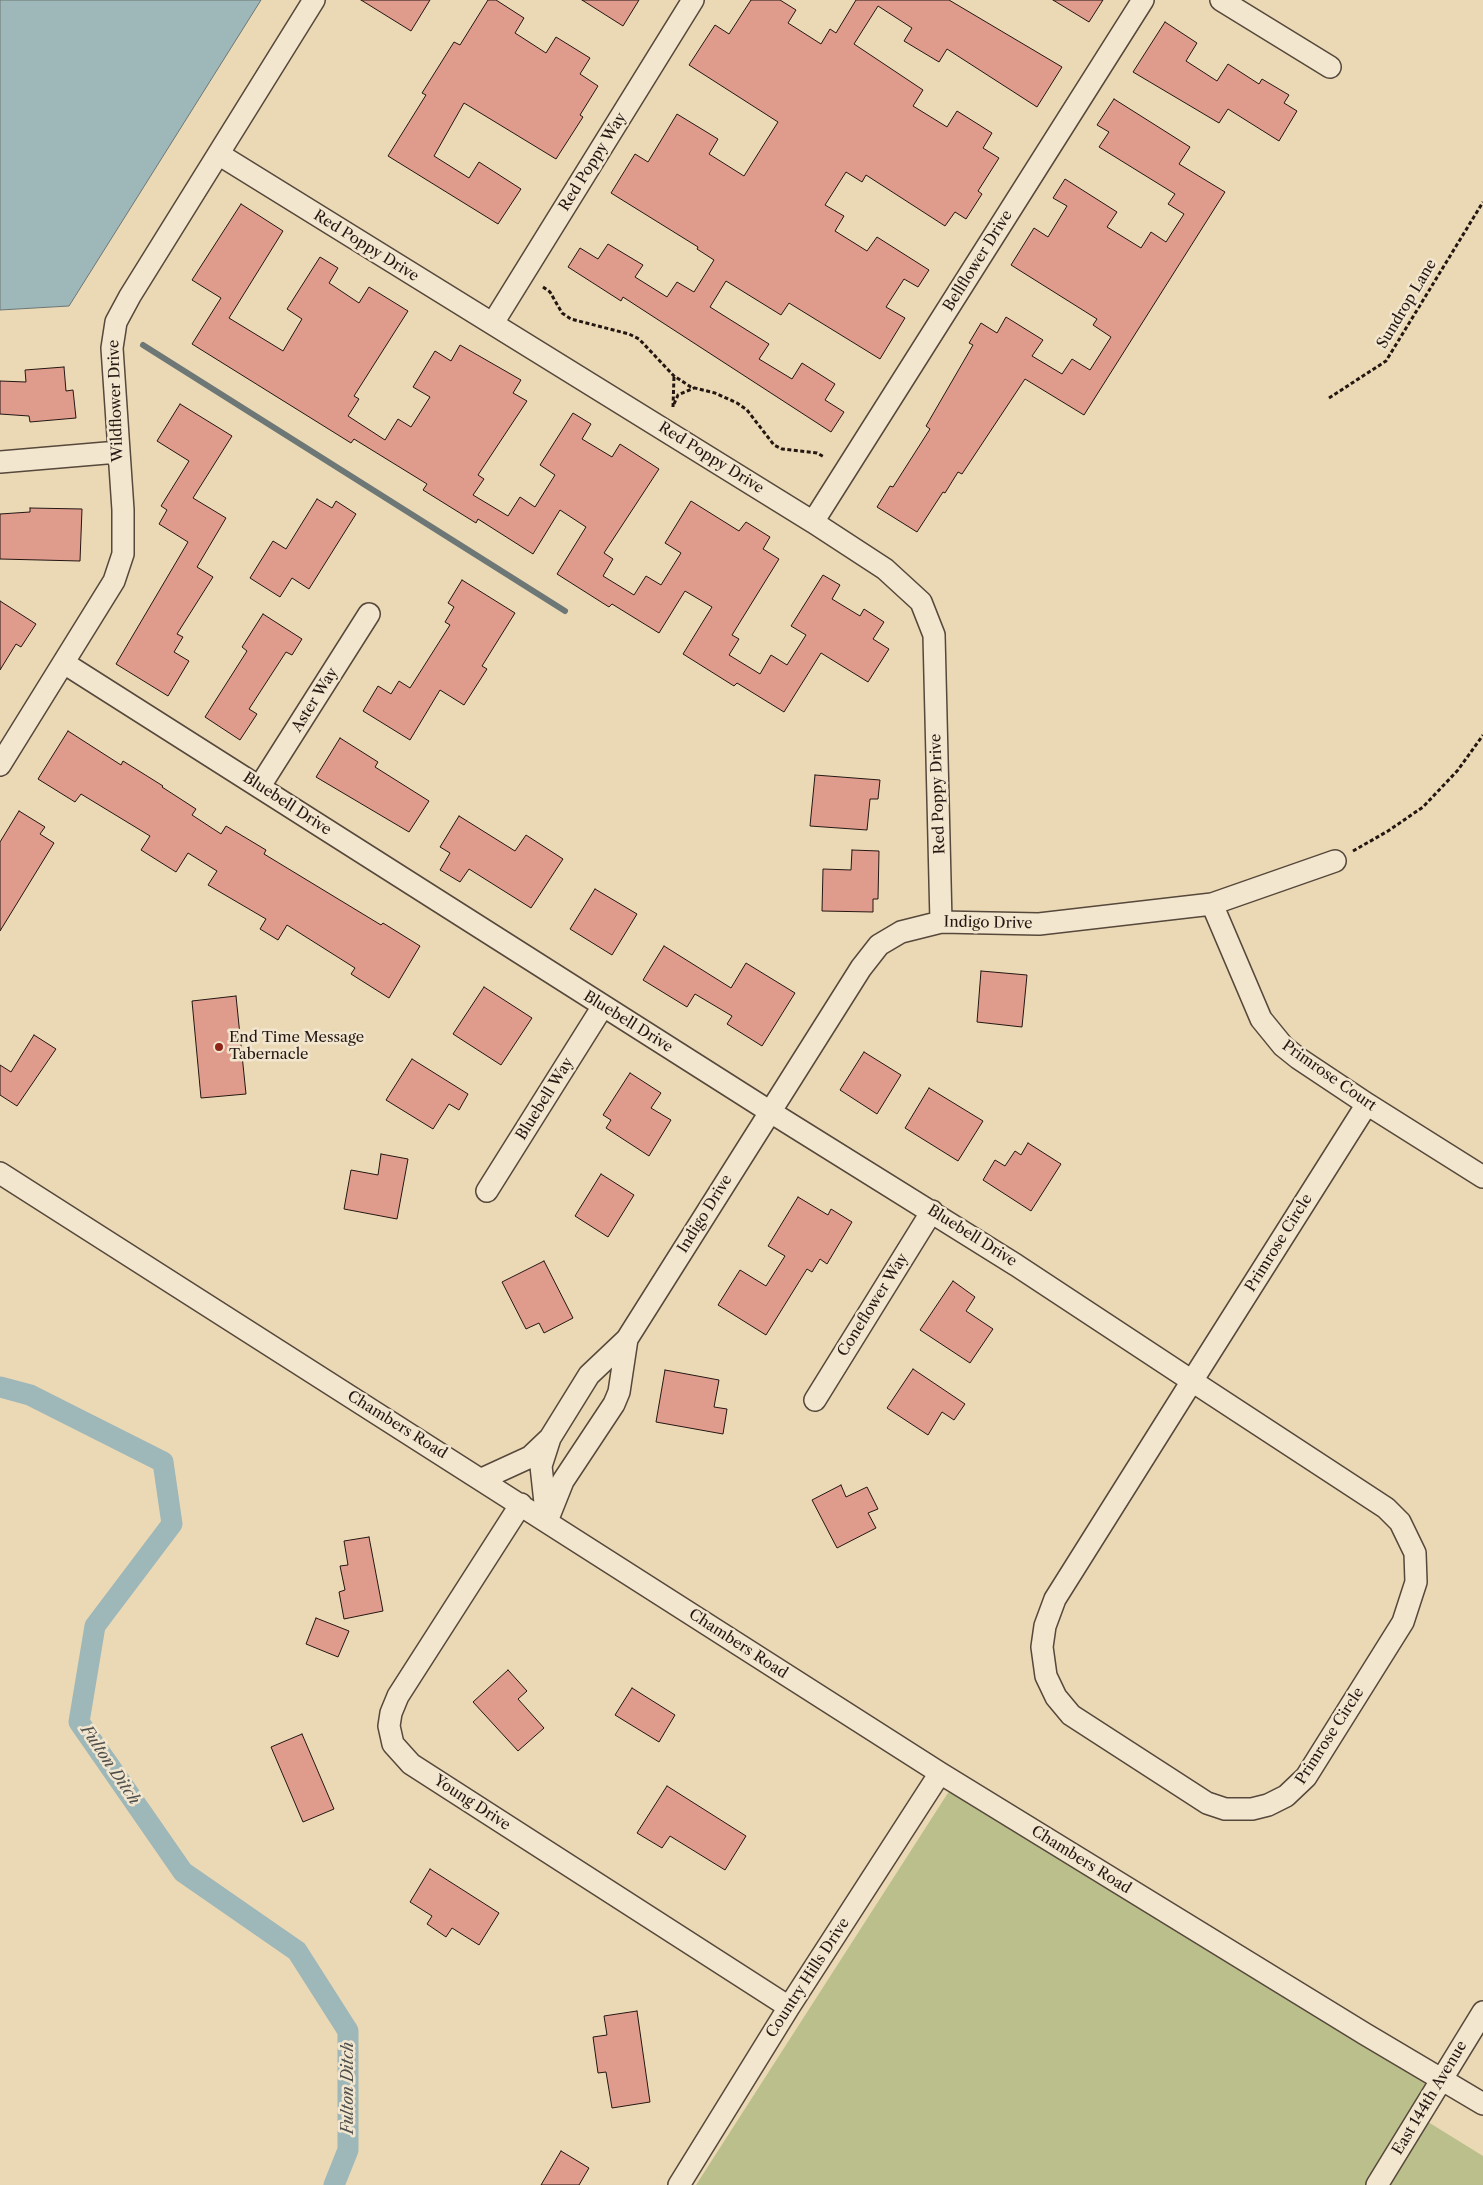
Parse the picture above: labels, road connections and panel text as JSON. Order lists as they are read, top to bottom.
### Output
{
  "streets": {
    "street": [
      "Red Poppy Way",
      "Red Poppy Drive",
      "Bellflower Drive",
      "Wildflower Drive",
      "Aster Way",
      "Bluebell Drive",
      "Indigo Drive",
      "Primrose Court",
      "Bluebell Way",
      "Primrose Circle",
      "Coneflower Way",
      "Chambers Road",
      "Young Drive",
      "Country Hills Drive",
      "East 144th Avenue"
    ],
    "path": ["Sundrop Lane"]
  },
  "crossings": [
    ["Red Poppy Way", "Red Poppy Drive"],
    ["Red Poppy Drive", "Bellflower Drive"],
    ["Red Poppy Drive", "Wildflower Drive"],
    ["Red Poppy Drive", "Indigo Drive"],
    ["Wildflower Drive", "Bluebell Drive"],
    ["Aster Way", "Bluebell Drive"],
    ["Bluebell Drive", "Indigo Drive"],
    ["Bluebell Drive", "Bluebell Way"],
    ["Bluebell Drive", "Primrose Circle"],
    ["Bluebell Drive", "Coneflower Way"],
    ["Indigo Drive", "Primrose Court"],
    ["Indigo Drive", "Chambers Road"],
    ["Primrose Court", "Primrose Circle"],
    ["Chambers Road", "Young Drive"],
    ["Chambers Road", "Country Hills Drive"],
    ["Chambers Road", "East 144th Avenue"],
    ["Young Drive", "Country Hills Drive"]
  ],
  "water": ["Fulton Ditch"],
  "places": ["End Time Message Tabernacle"]
}
